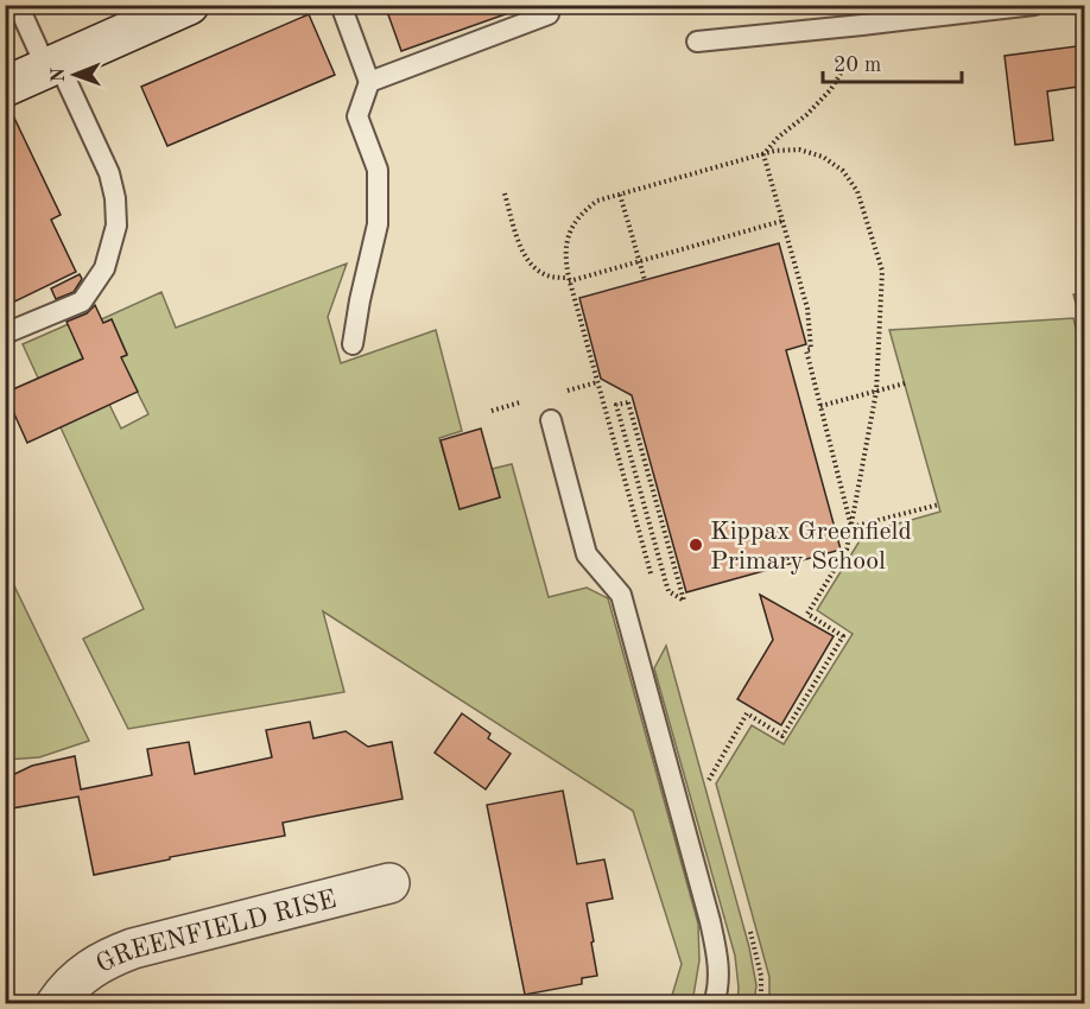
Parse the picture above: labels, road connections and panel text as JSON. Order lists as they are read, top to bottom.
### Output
{
  "streets": {
    "street": ["GREENFIELD RISE"]
  },
  "places": ["Kippax Greenfield Primary School"],
  "scale_bar": "20 m",
  "north": "left"
}
